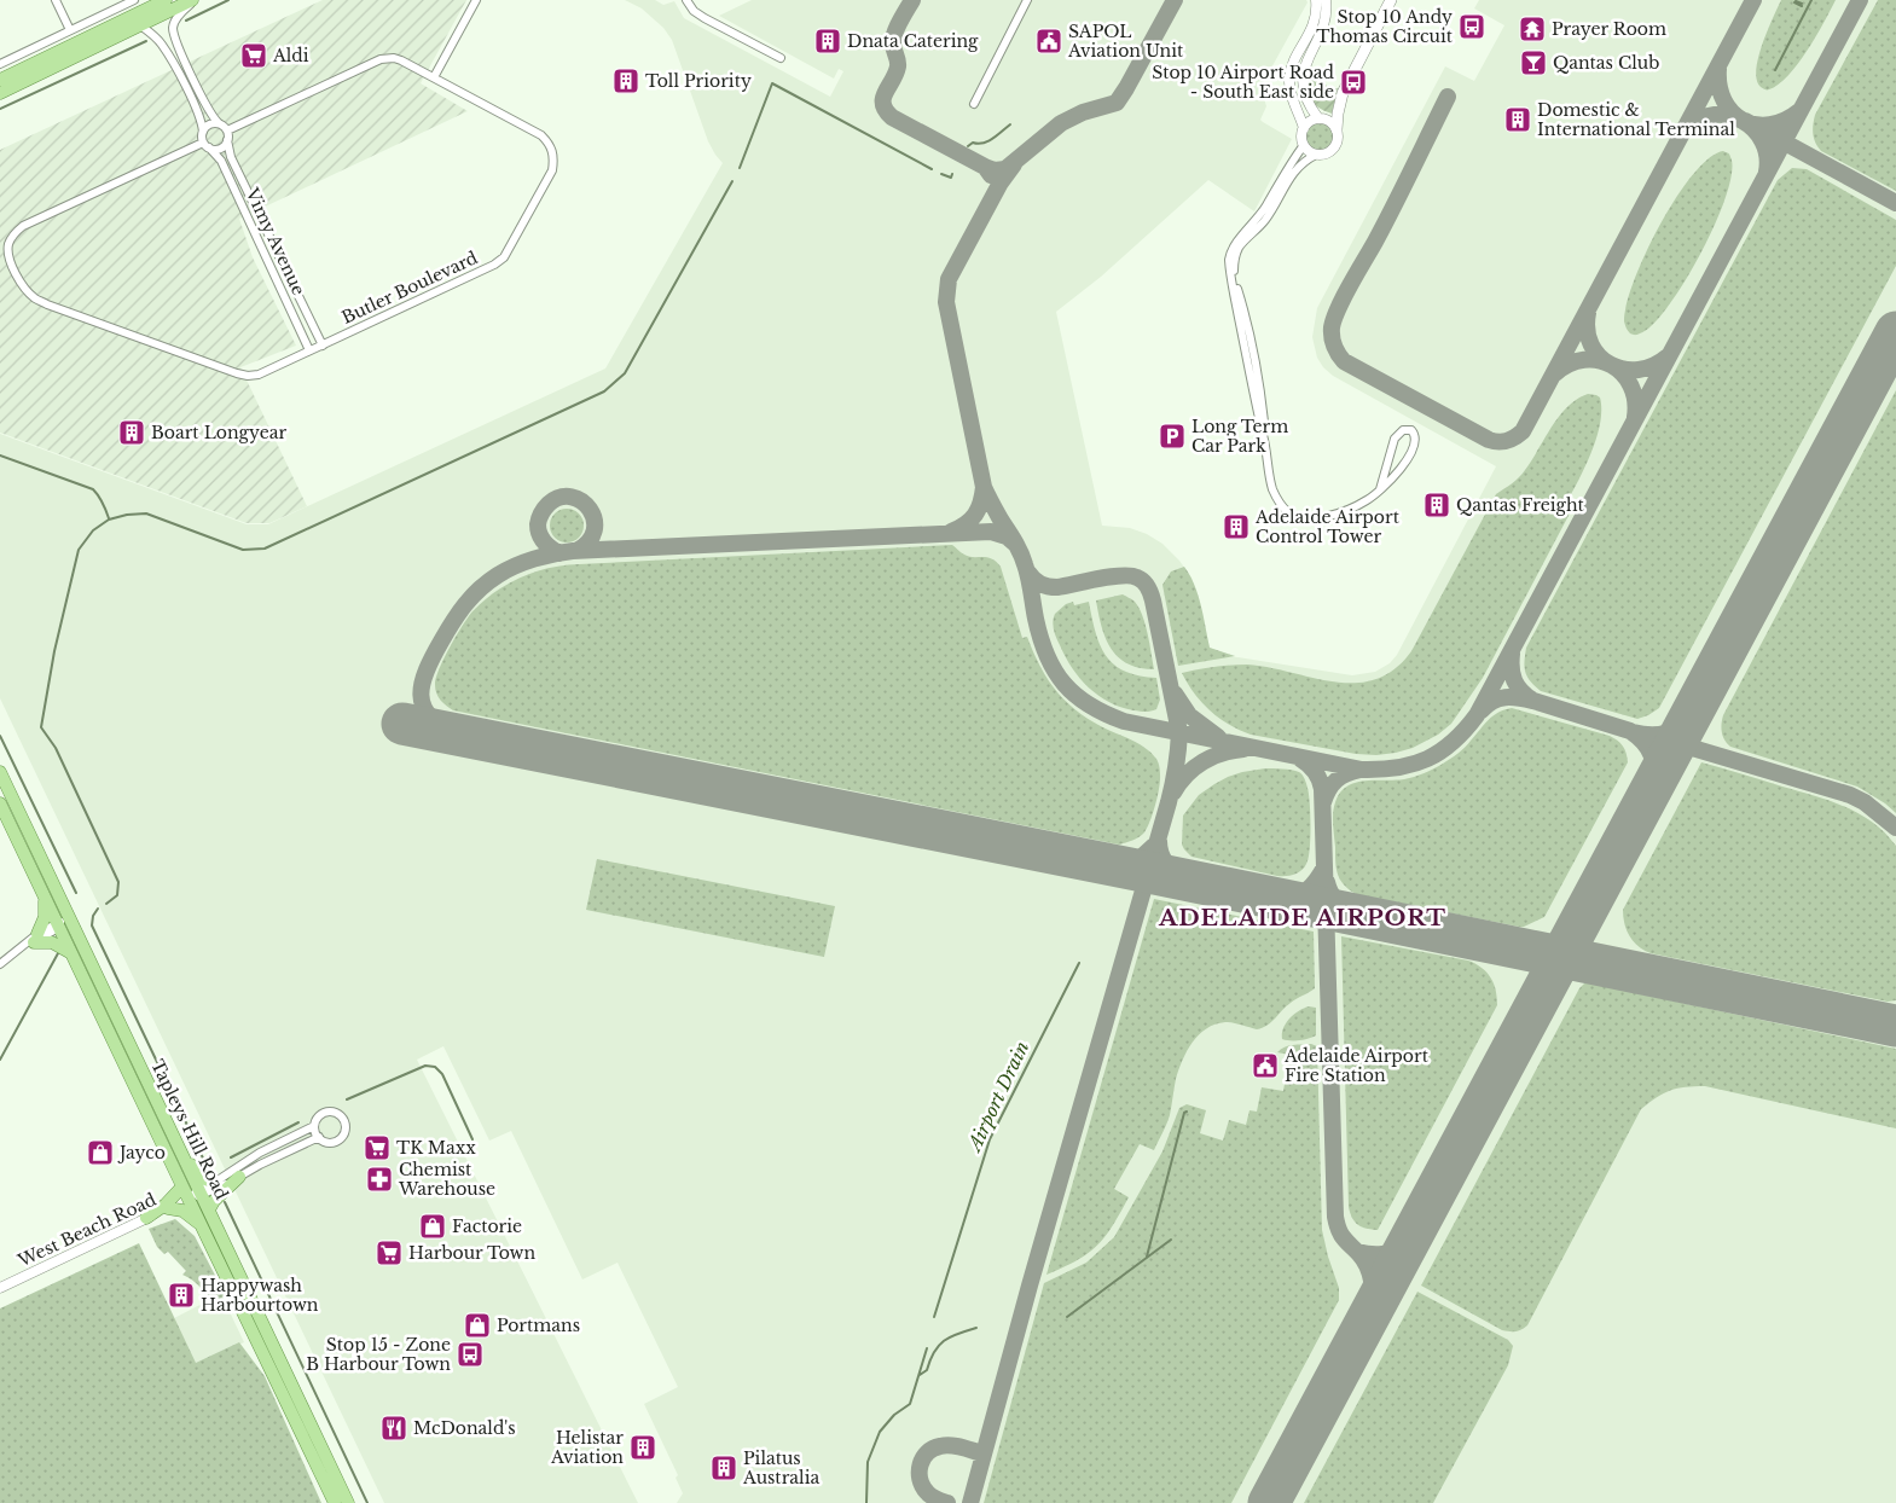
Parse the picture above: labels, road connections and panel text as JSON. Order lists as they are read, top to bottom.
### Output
{
  "streets": {
    "main road": ["Tapleys Hill Road"],
    "street": ["Vimy Avenue", "Butler Boulevard", "West Beach Road"]
  },
  "crossings": [
    ["Vimy Avenue", "Butler Boulevard"],
    ["Tapleys Hill Road", "West Beach Road"]
  ],
  "districts": ["ADELAIDE AIRPORT"],
  "water": ["Airport Drain"],
  "places": {
    "bus stop": ["Stop 10 Andy Thomas Circuit", "Stop 10 Airport Road - South East side", "Stop 15 - Zone B Harbour Town"],
    "temple": ["Prayer Room"],
    "building": [
      "Dnata Catering",
      "Toll Priority",
      "Domestic & International Terminal",
      "Boart Longyear",
      "Qantas Freight",
      "Adelaide Airport Control Tower",
      "Happywash Harbourtown",
      "Helistar Aviation",
      "Pilatus Australia"
    ],
    "public building": ["SAPOL Aviation Unit", "Adelaide Airport Fire Station"],
    "supermarket": ["Aldi", "TK Maxx", "Harbour Town"],
    "bar": ["Qantas Club"],
    "parking": ["Long Term Car Park"],
    "shop": ["Jayco", "Factorie", "Portmans"],
    "pharmacy": ["Chemist Warehouse"],
    "restaurant": ["McDonald's"]
  }
}
